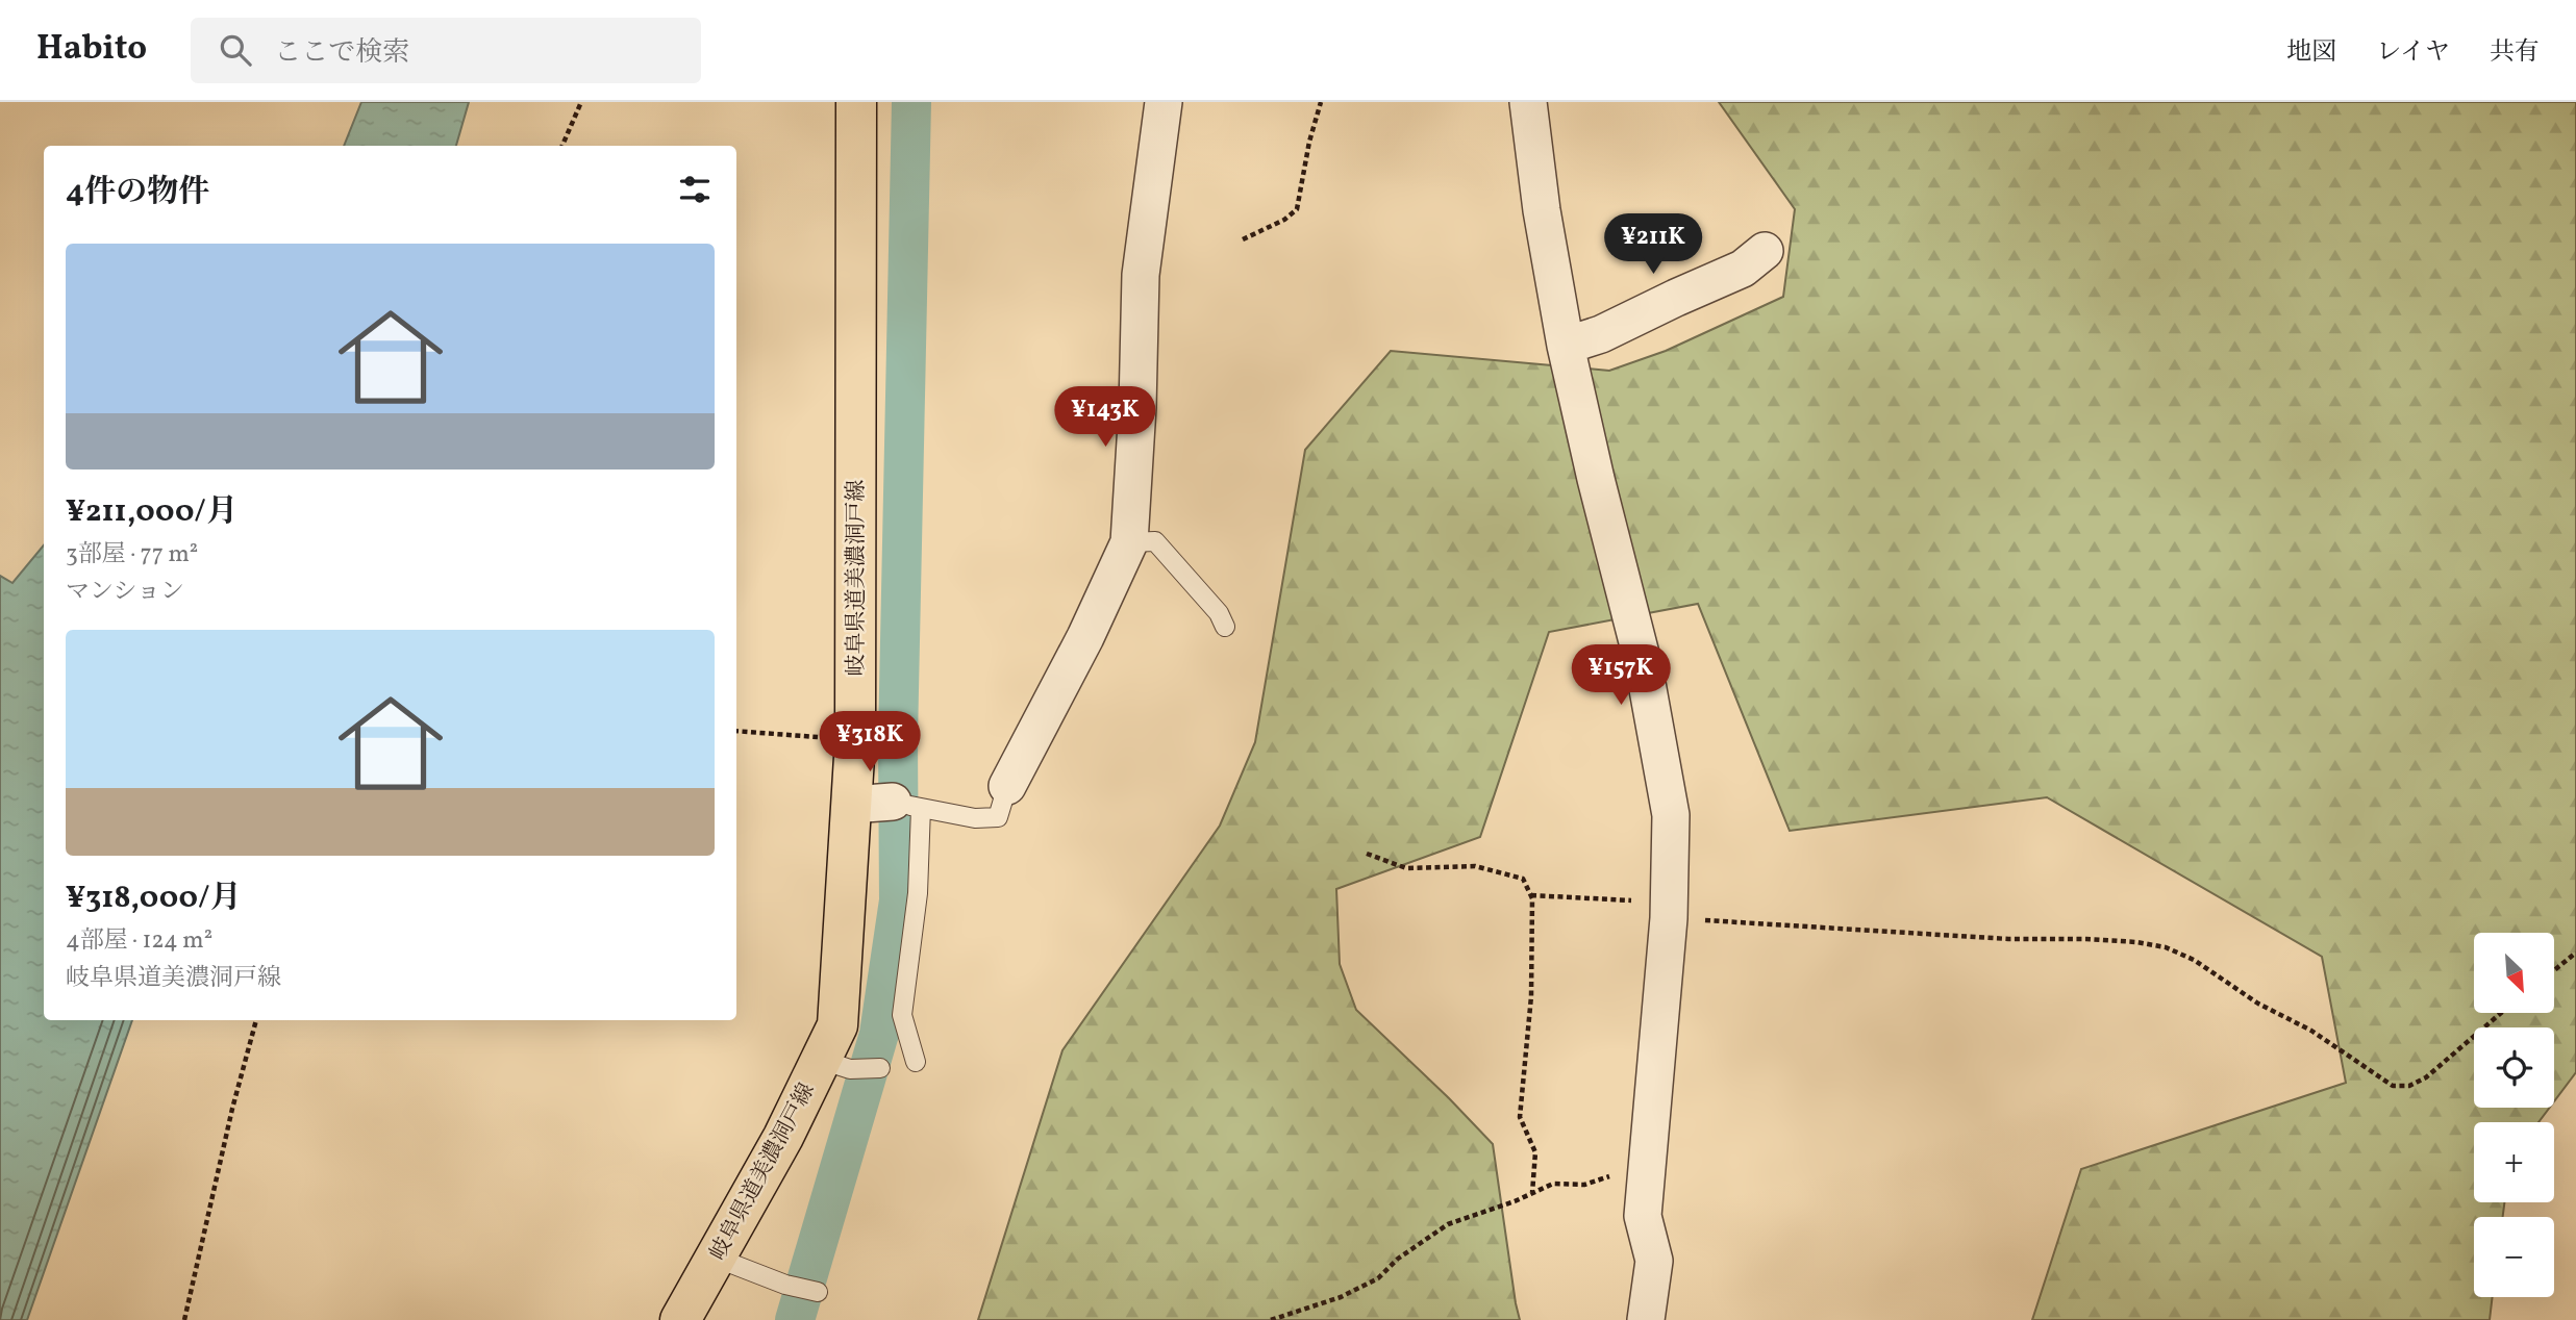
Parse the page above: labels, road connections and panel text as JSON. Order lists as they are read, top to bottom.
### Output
{
  "streets": {
    "main road": ["岐阜県道美濃洞戸線"]
  },
  "north": "bottom right",
  "page": {
    "header": "Habito",
    "search": "ここで検索",
    "nav": ["地図", "レイヤ", "共有"],
    "heading": "4件の物件",
    "price": [
      "¥211K",
      "¥143K",
      "¥157K",
      "¥318K"
    ],
    "list": [
      {
        "name": "¥211,000/月",
        "note": "3部屋 · 77 m² · マンション"
      },
      {
        "name": "¥318,000/月",
        "note": "4部屋 · 124 m² · 岐阜県道美濃洞戸線"
      }
    ],
    "map_buttons": ["+", "−"]
  }
}
